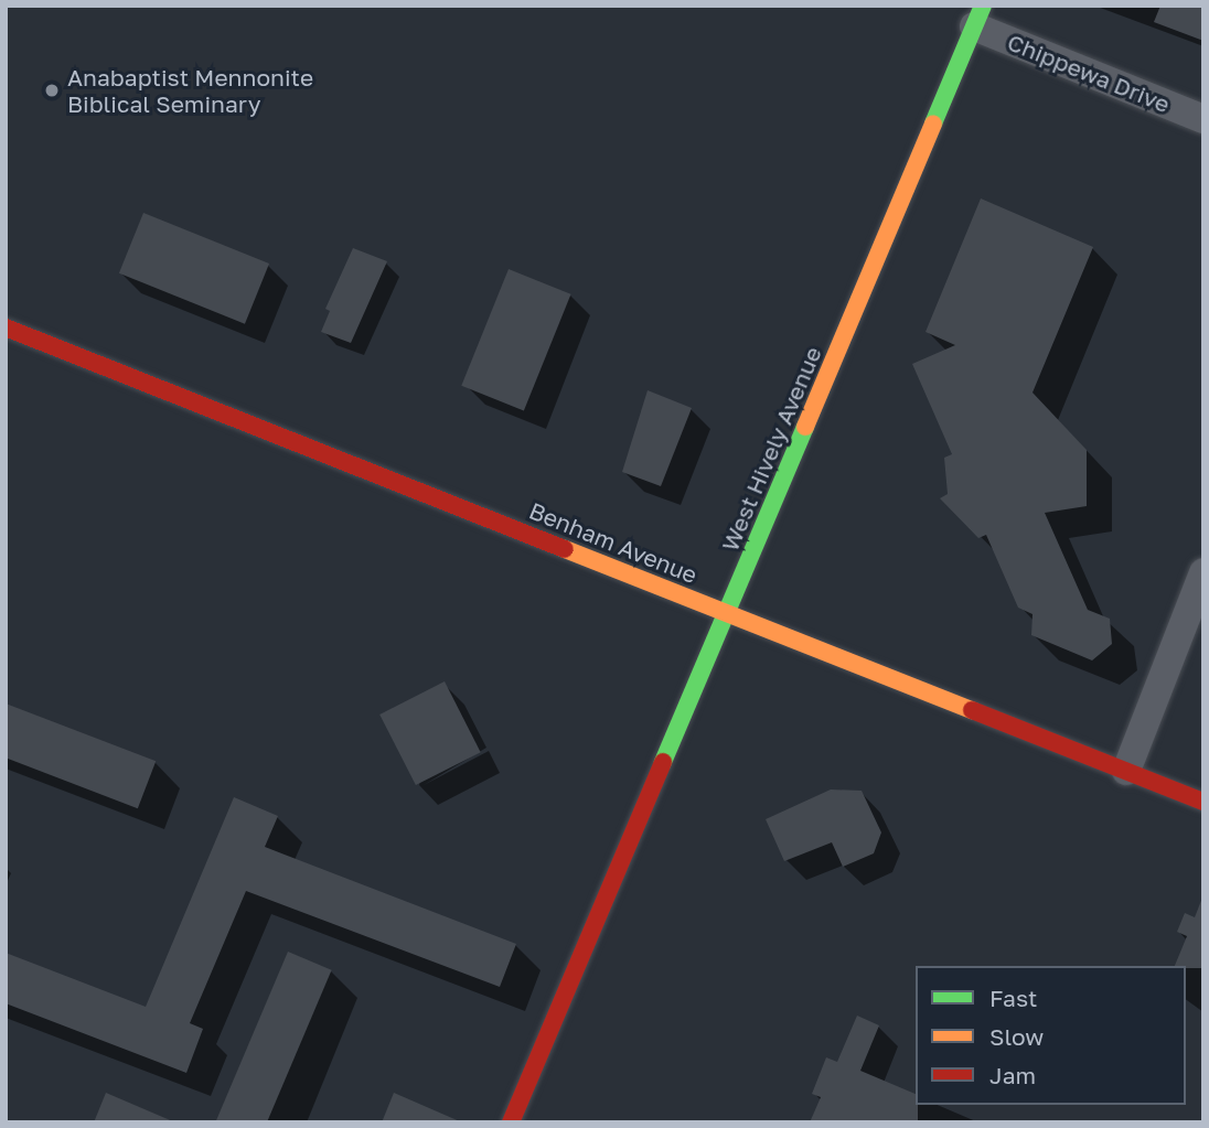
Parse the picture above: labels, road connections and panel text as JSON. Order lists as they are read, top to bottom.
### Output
{
  "streets": {
    "main road": ["West Hively Avenue", "Benham Avenue"],
    "street": ["Chippewa Drive"]
  },
  "crossings": [
    ["Chippewa Drive", "West Hively Avenue"],
    ["West Hively Avenue", "Benham Avenue"]
  ],
  "places": ["Anabaptist Mennonite Biblical Seminary"],
  "legend": ["Fast", "Slow", "Jam"]
}
